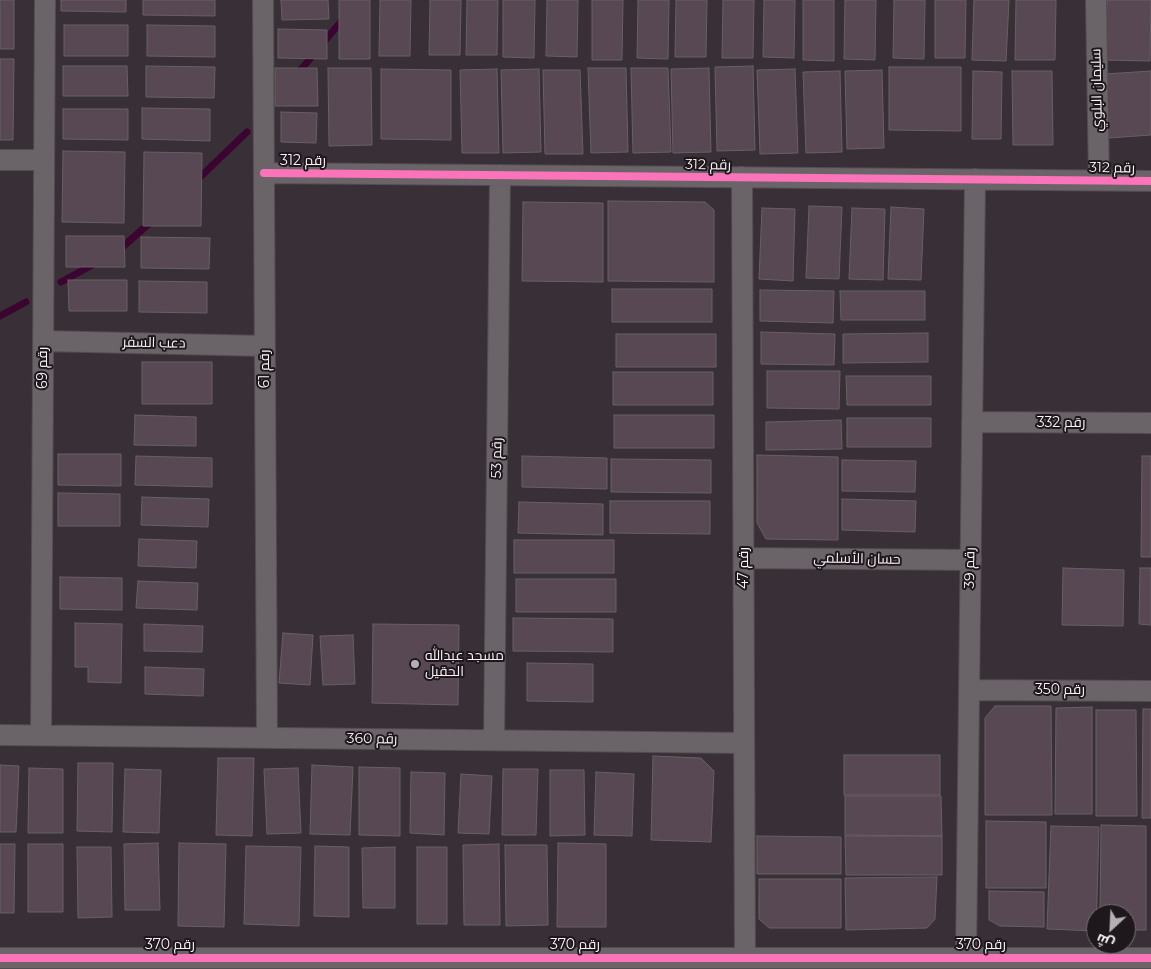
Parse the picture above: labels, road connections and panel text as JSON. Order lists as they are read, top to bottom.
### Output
{
  "streets": {
    "street": [
      "سليمان البلوي",
      "رقم 312",
      "دعب السفر",
      "رقم 69",
      "رقم 61",
      "رقم 332",
      "رقم 53",
      "حسان الأسلمي",
      "رقم 47",
      "رقم 39",
      "رقم 350",
      "رقم 360",
      "رقم 370"
    ]
  },
  "crossings": [
    ["سليمان البلوي", "رقم 312"],
    ["رقم 312", "رقم 61"],
    ["رقم 312", "رقم 53"],
    ["رقم 312", "رقم 47"],
    ["رقم 312", "رقم 39"],
    ["دعب السفر", "رقم 69"],
    ["دعب السفر", "رقم 61"],
    ["رقم 69", "رقم 360"],
    ["رقم 61", "رقم 360"],
    ["رقم 332", "رقم 39"],
    ["رقم 53", "رقم 360"],
    ["حسان الأسلمي", "رقم 47"],
    ["حسان الأسلمي", "رقم 39"],
    ["رقم 47", "رقم 360"],
    ["رقم 47", "رقم 370"],
    ["رقم 39", "رقم 350"],
    ["رقم 39", "رقم 370"]
  ],
  "places": ["مسجد عبدالله الحقيل"],
  "north": "bottom left"
}
